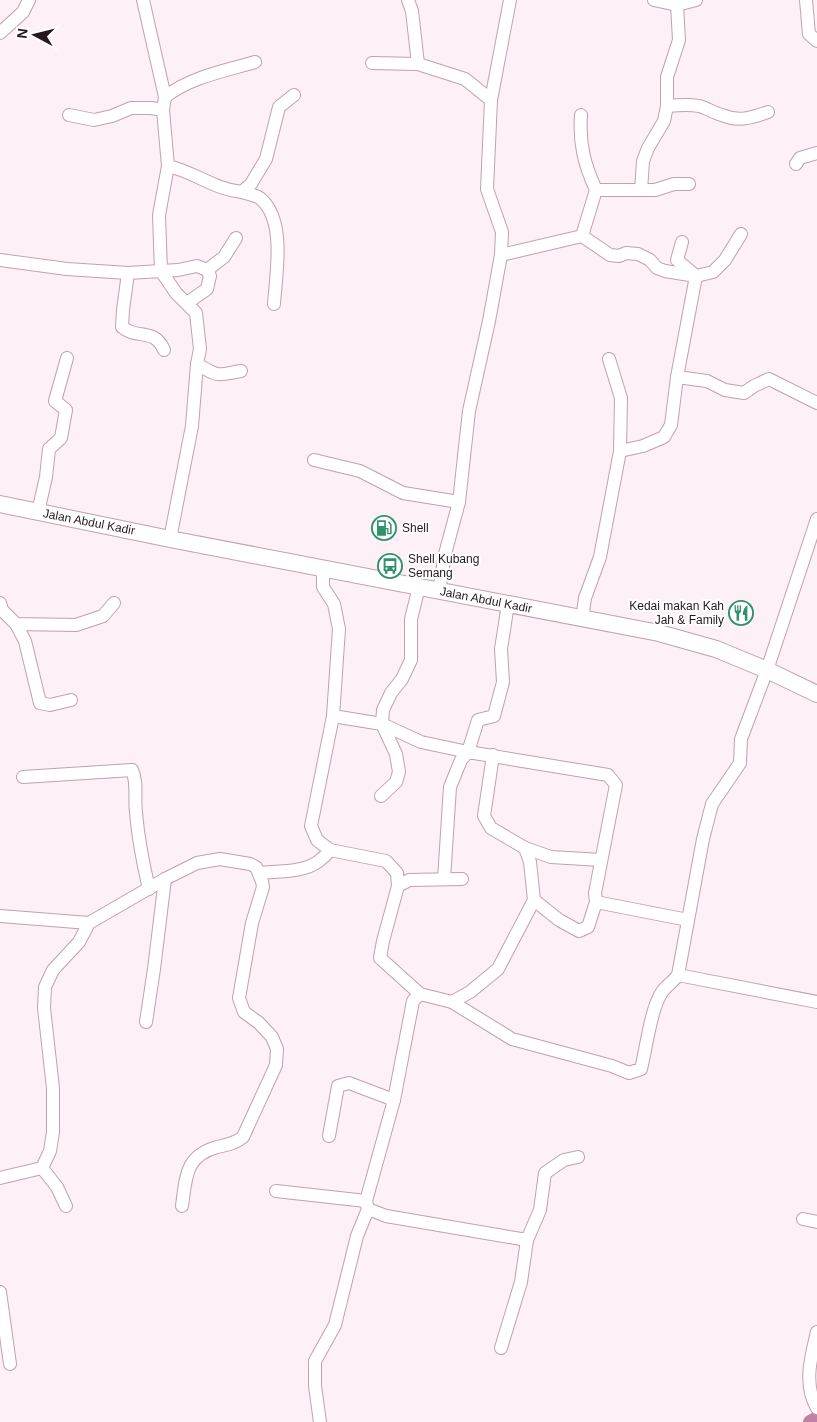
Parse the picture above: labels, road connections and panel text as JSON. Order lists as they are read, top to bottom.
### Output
{
  "streets": {
    "main road": ["Jalan Abdul Kadir"]
  },
  "places": {
    "fuel station": ["Shell"],
    "bus stop": ["Shell Kubang Semang"],
    "restaurant": ["Kedai makan Kah Jah & Family"]
  },
  "north": "left"
}
